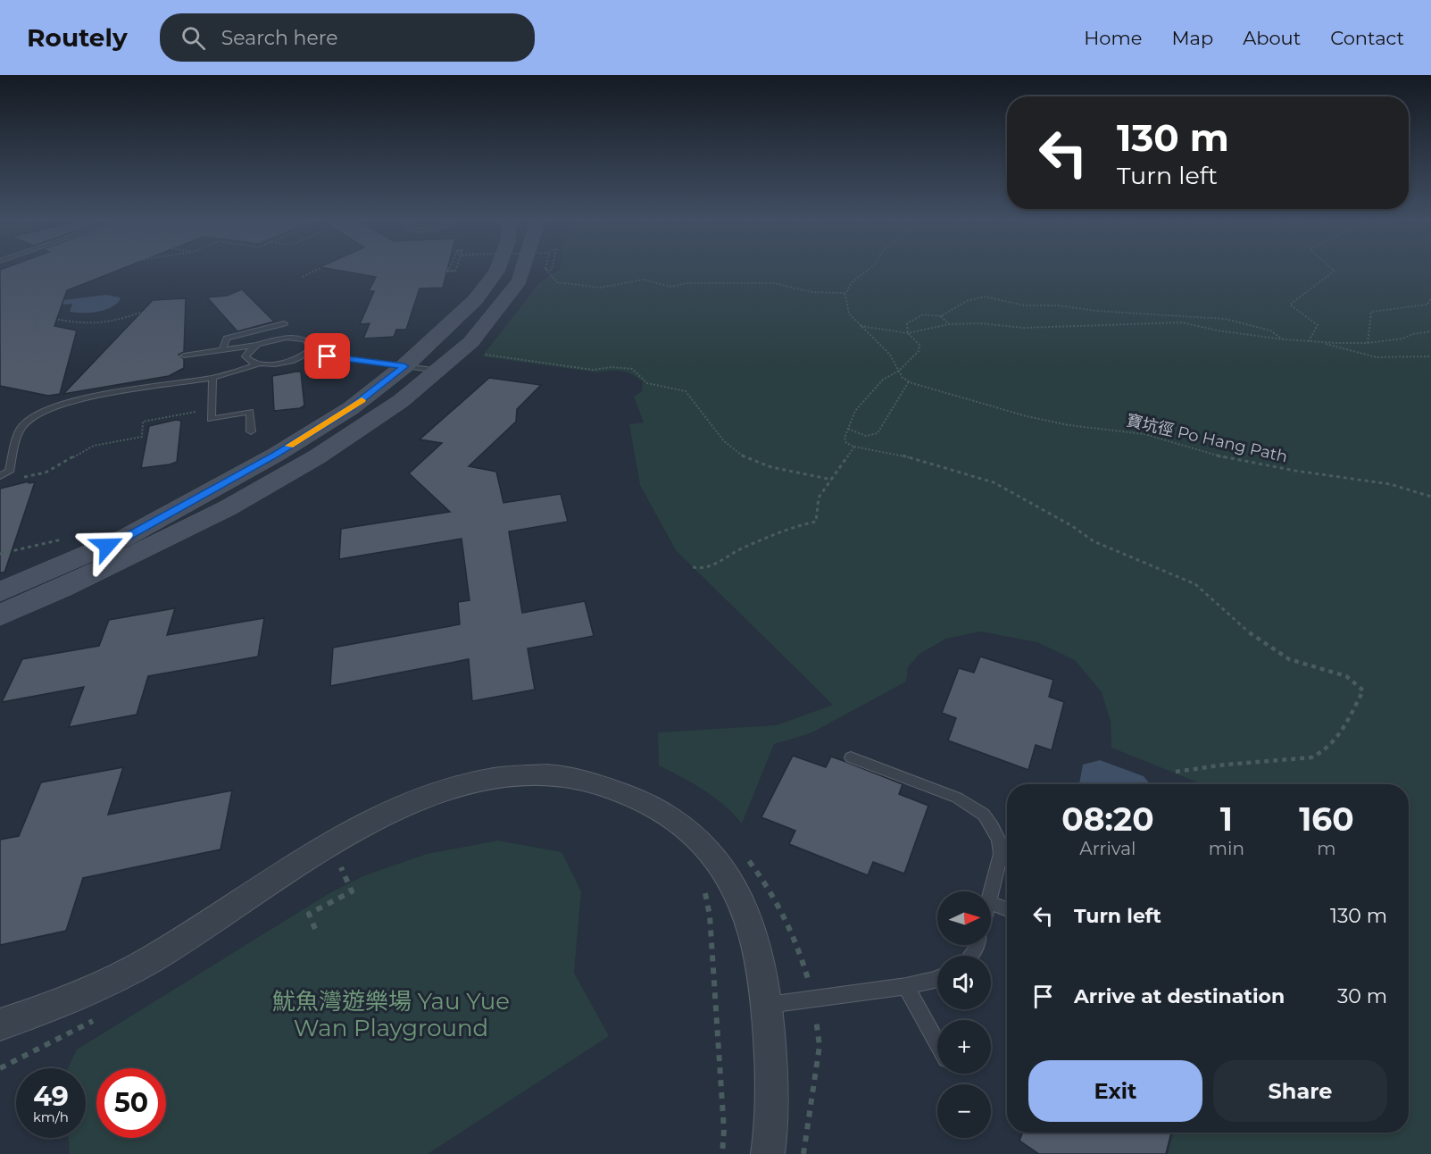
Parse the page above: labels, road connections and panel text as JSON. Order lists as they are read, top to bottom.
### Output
{
  "streets": {
    "path": ["寶坑徑 Po Hang Path"]
  },
  "parks": ["魷魚灣遊樂場 Yau Yue Wan Playground"],
  "north": "right",
  "page": {
    "header": "Routely",
    "search": "Search here",
    "nav": [
      "Home",
      "Map",
      "About",
      "Contact"
    ],
    "turn": ["130 m", "Turn left"],
    "eta": [
      "08:20",
      "Arrival",
      "1",
      "min",
      "160",
      "m"
    ],
    "list": [
      {
        "name": "Turn left",
        "value": "130 m"
      },
      {
        "name": "Arrive at destination",
        "value": "30 m"
      }
    ],
    "map_buttons": ["+", "−"],
    "buttons": ["Exit", "Share"],
    "speed": "49 km/h",
    "limit": "50"
  }
}
